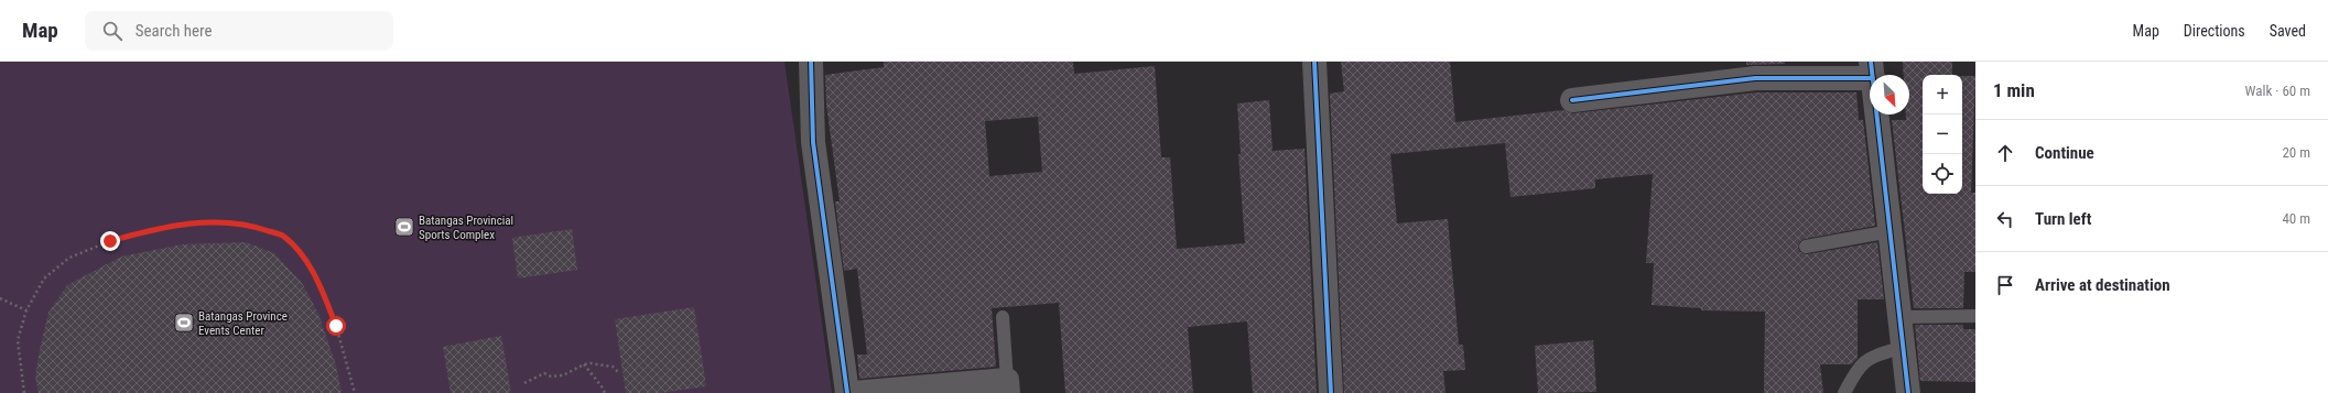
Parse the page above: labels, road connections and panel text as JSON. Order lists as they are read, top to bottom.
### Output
{
  "places": {
    "sports": ["Batangas Provincial Sports Complex", "Batangas Province Events Center"]
  },
  "north": "bottom right",
  "page": {
    "header": "Map",
    "search": "Search here",
    "nav": ["Map", "Directions", "Saved"],
    "heading": ["1 min", "Walk · 60 m"],
    "map_buttons": ["+", "−"],
    "list": [
      ["Continue", "20 m"],
      ["Turn left", "40 m"],
      "Arrive at destination"
    ]
  }
}
